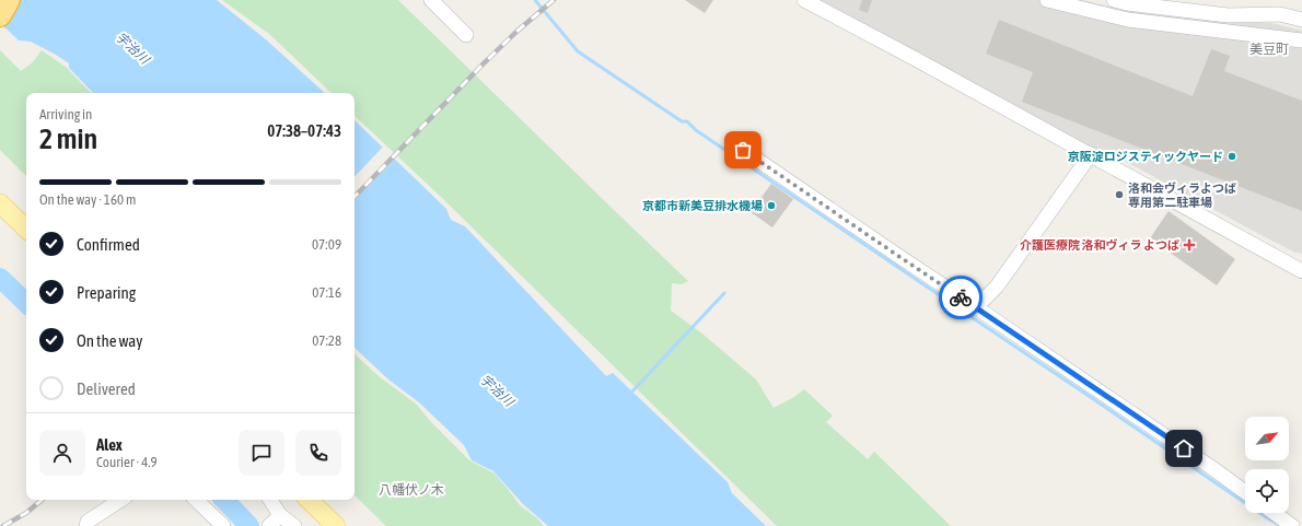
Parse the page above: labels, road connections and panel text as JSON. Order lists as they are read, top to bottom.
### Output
{
  "districts": ["美豆町", "八幡伏ノ木"],
  "water": ["宇治川"],
  "places": {
    "other": ["京阪淀ロジスティックヤード", "洛和会ヴィラよつば 専用第二駐車場", "京都市新美豆排水機場"],
    "health": ["介護医療院 洛和ヴィラ よつば"]
  },
  "north": "top right",
  "page": {
    "heading": ["2 min", "Arriving in", "07:38–07:43"],
    "panel": ["Alex", "Courier · 4.9"],
    "bar": "On the way · 160 m",
    "list": [
      ["Confirmed", "07:09"],
      ["Preparing", "07:16"],
      ["On the way", "07:28"],
      "Delivered"
    ]
  }
}
